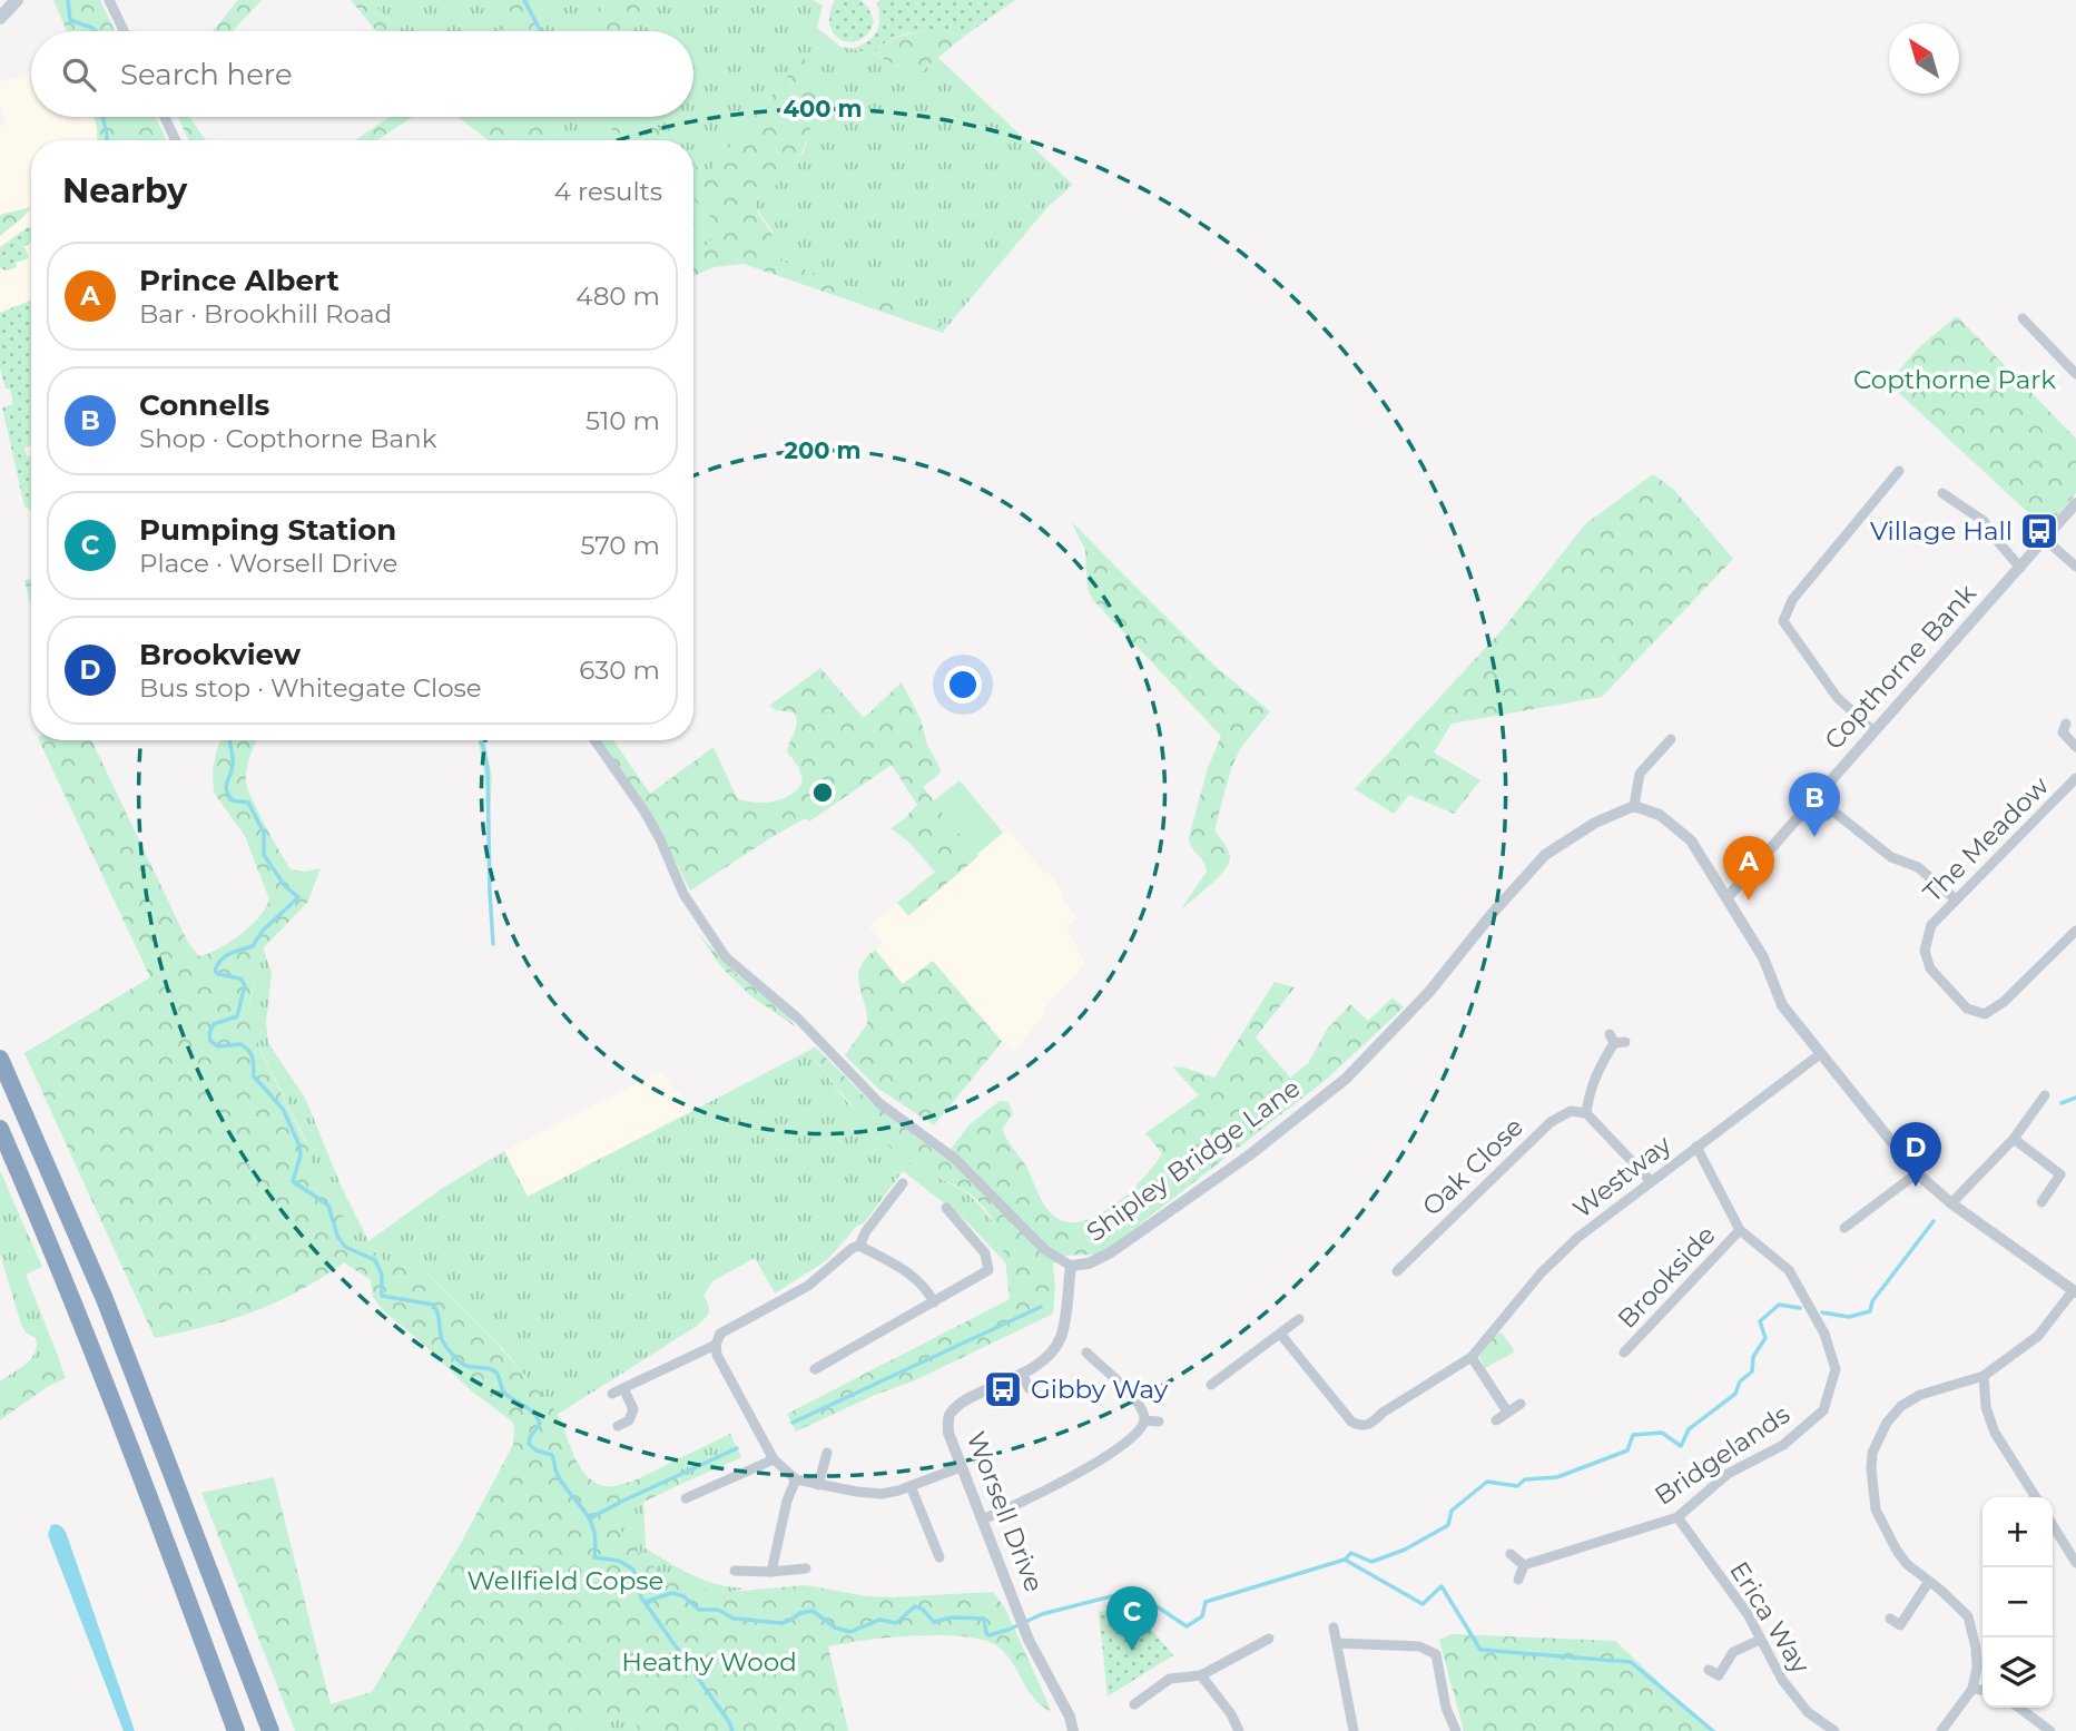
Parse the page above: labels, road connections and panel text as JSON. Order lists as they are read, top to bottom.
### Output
{
  "streets": {
    "street": [
      "Copthorne Bank",
      "The Meadow",
      "Shipley Bridge Lane",
      "Oak Close",
      "Westway",
      "Brookside",
      "Bridgelands",
      "Worsell Drive",
      "Erica Way"
    ]
  },
  "crossings": [
    ["Shipley Bridge Lane", "Worsell Drive"],
    ["Westway", "Brookside"],
    ["Brookside", "Bridgelands"],
    ["Bridgelands", "Erica Way"]
  ],
  "parks": ["Copthorne Park", "Wellfield Copse", "Heathy Wood"],
  "places": {
    "bus stop": ["Village Hall", "Gibby Way"]
  },
  "north": "top left",
  "page": {
    "search": "Search here",
    "heading": ["Nearby", "4 results"],
    "list": [
      {
        "mark": "A",
        "name": "Prince Albert",
        "note": "Bar · Brookhill Road",
        "value": "480 m"
      },
      {
        "mark": "B",
        "name": "Connells",
        "note": "Shop · Copthorne Bank",
        "value": "510 m"
      },
      {
        "mark": "C",
        "name": "Pumping Station",
        "note": "Place · Worsell Drive",
        "value": "570 m"
      },
      {
        "mark": "D",
        "name": "Brookview",
        "note": "Bus stop · Whitegate Close",
        "value": "630 m"
      }
    ],
    "pins": [
      "B",
      "A",
      "D",
      "C"
    ],
    "map_buttons": ["+", "−"]
  },
  "rings": ["400 m", "200 m"]
}
